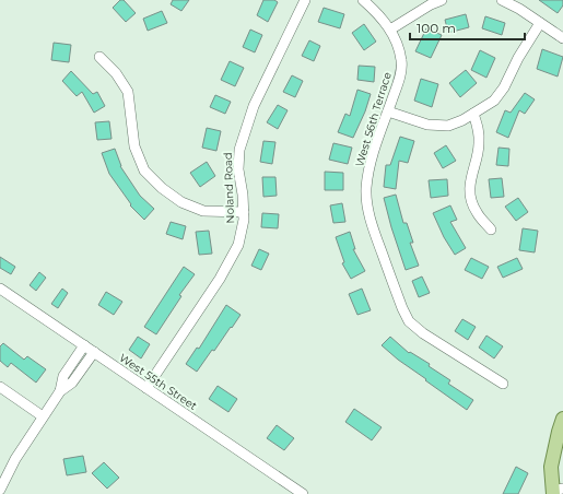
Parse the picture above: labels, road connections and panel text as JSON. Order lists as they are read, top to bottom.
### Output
{
  "streets": {
    "street": ["West 56th Terrace", "Noland Road", "West 55th Street"]
  },
  "crossings": [
    ["Noland Road", "West 55th Street"]
  ],
  "scale_bar": "100 m"
}
